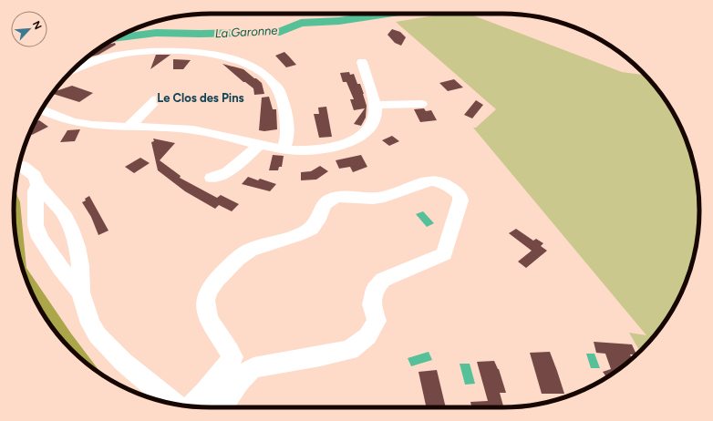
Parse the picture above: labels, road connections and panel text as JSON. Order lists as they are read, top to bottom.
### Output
{
  "districts": ["Le Clos des Pins"],
  "water": ["La Garonne"],
  "north": "top right"
}
